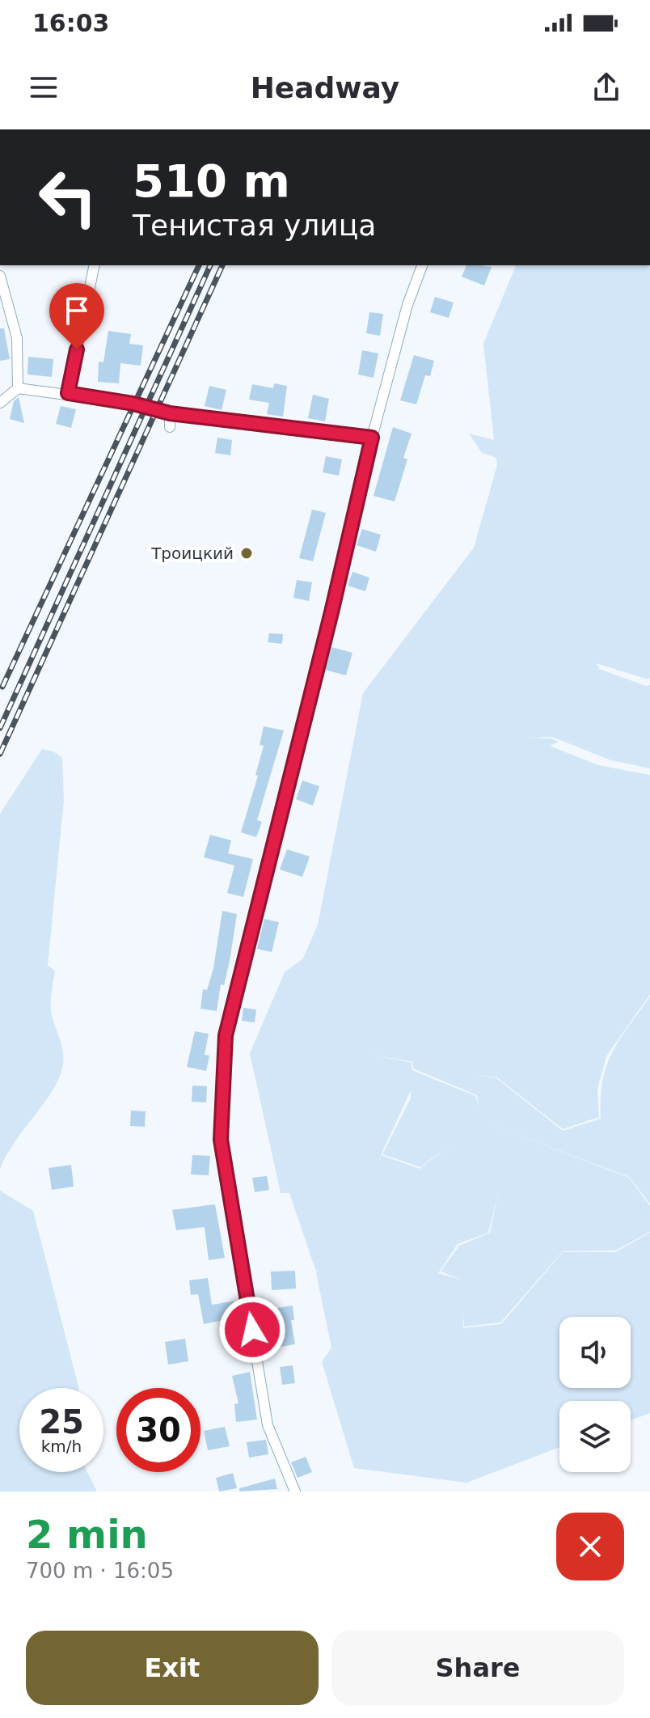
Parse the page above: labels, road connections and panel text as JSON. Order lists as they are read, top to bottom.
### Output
{
  "places": ["Троицкий"],
  "page": {
    "status": "16:03",
    "header": "Headway",
    "turn": ["510 m", "Тенистая улица"],
    "speed": "25 km/h",
    "limit": "30",
    "heading": ["2 min", "700 m · 16:05"],
    "buttons": ["Exit", "Share"]
  }
}
